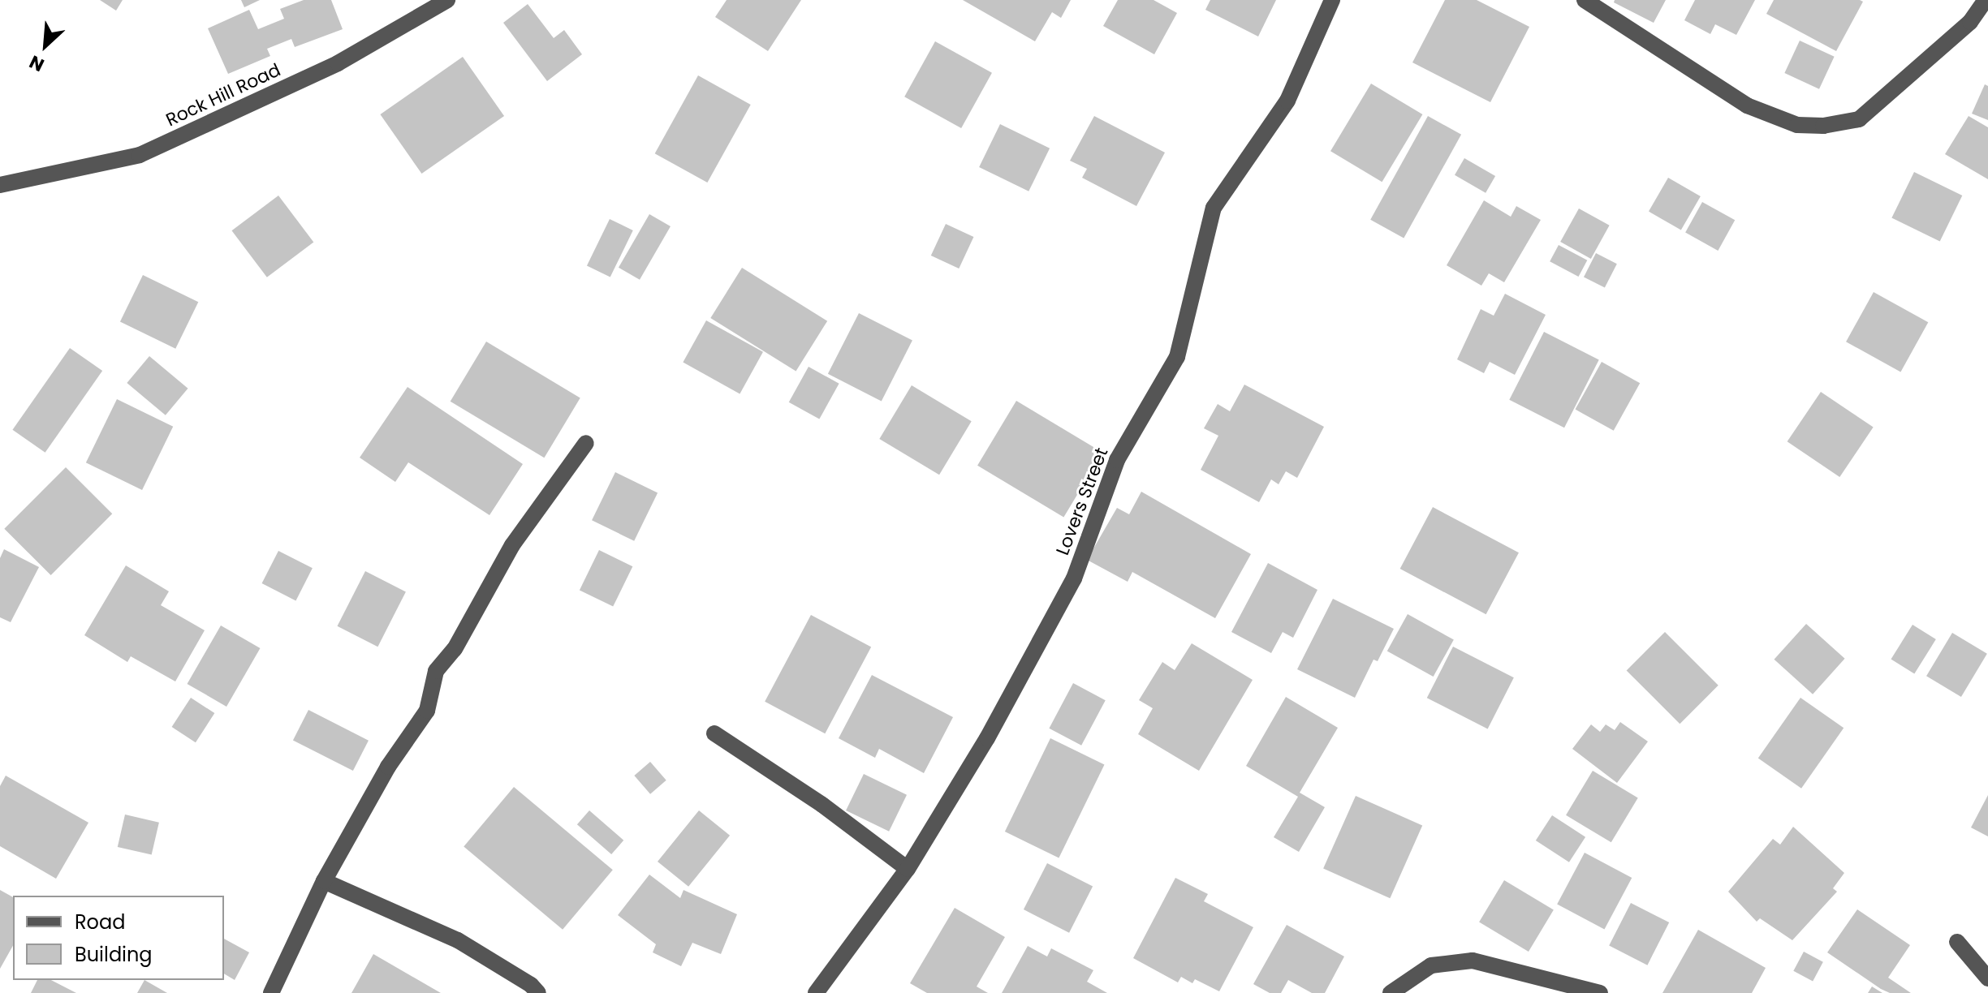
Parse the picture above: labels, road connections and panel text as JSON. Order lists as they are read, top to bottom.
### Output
{
  "streets": {
    "street": ["Rock Hill Road", "Lovers Street"]
  },
  "legend": ["Road", "Building"],
  "north": "bottom left"
}
